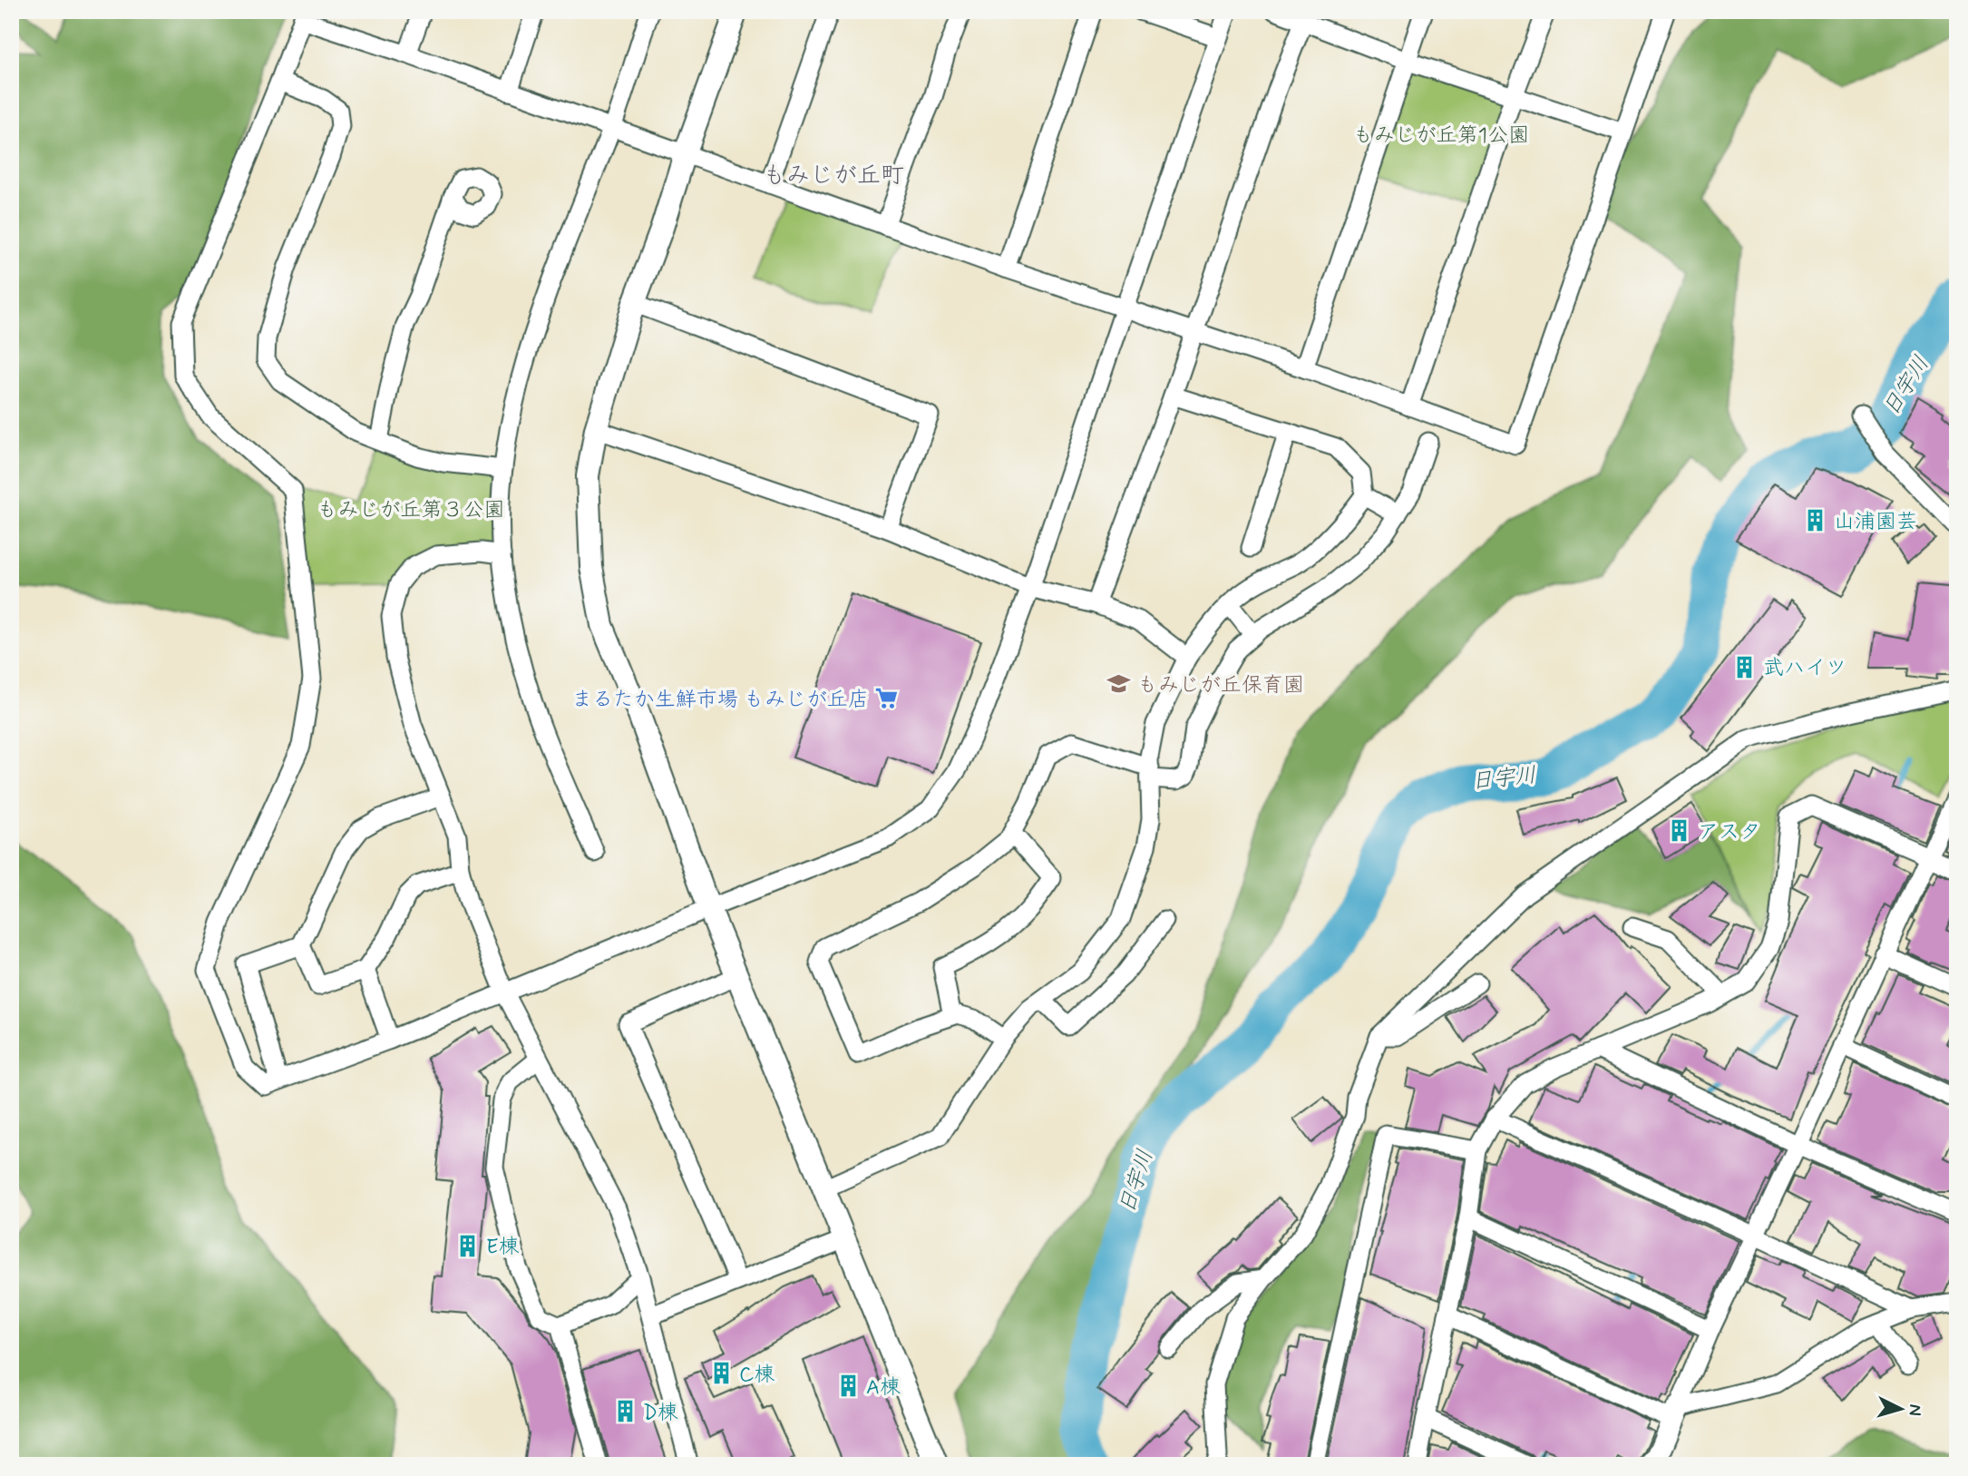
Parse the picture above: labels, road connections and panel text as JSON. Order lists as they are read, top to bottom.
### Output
{
  "districts": ["もみじが丘町"],
  "water": ["日宇川"],
  "parks": ["もみじが丘第1公園", "もみじが丘第３公園"],
  "places": {
    "building": [
      "山浦園芸",
      "武ハイツ",
      "アスタ",
      "E棟",
      "C棟",
      "A棟",
      "D棟"
    ],
    "school or university": ["もみじが丘保育園"],
    "supermarket": ["まるたか生鮮市場 もみじが丘店"]
  },
  "north": "right"
}
